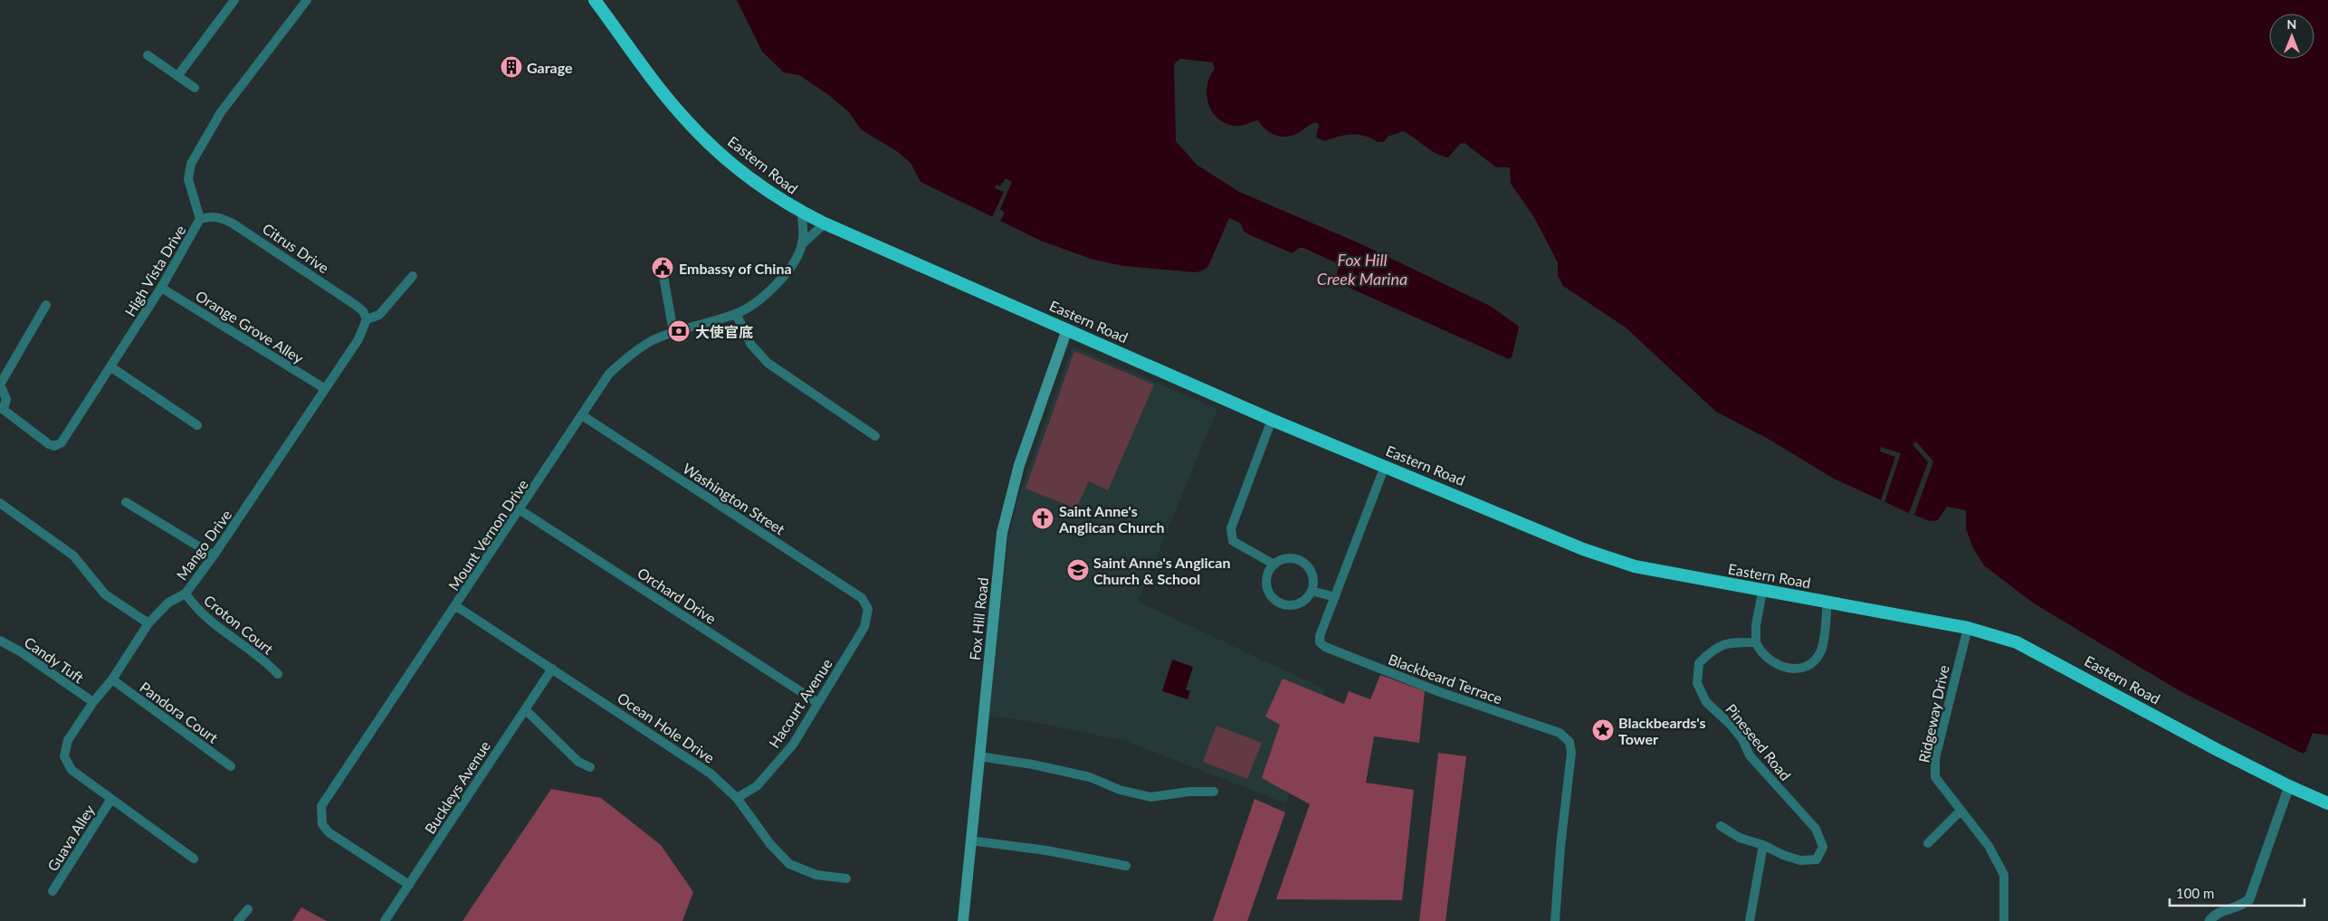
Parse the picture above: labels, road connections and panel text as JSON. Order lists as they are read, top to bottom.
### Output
{
  "streets": {
    "highway": ["Eastern Road"],
    "main road": ["Fox Hill Road"],
    "street": [
      "Citrus Drive",
      "High Vista Drive",
      "Orange Grove Alley",
      "Washington Street",
      "Mount Vernon Drive",
      "Mango Drive",
      "Orchard Drive",
      "Croton Court",
      "Candy Tuft",
      "Blackbeard Terrace",
      "Hacourt Avenue",
      "Pandora Court",
      "Ridgeway Drive",
      "Ocean Hole Drive",
      "Pineseed Road",
      "Buckleys Avenue",
      "Guava Alley"
    ]
  },
  "crossings": [
    ["Eastern Road", "Fox Hill Road"],
    ["Eastern Road", "Blackbeard Terrace"],
    ["Eastern Road", "Ridgeway Drive"],
    ["Eastern Road", "Pineseed Road"],
    ["Citrus Drive", "High Vista Drive"],
    ["Citrus Drive", "Mango Drive"],
    ["High Vista Drive", "Orange Grove Alley"],
    ["Orange Grove Alley", "Mango Drive"],
    ["Washington Street", "Mount Vernon Drive"],
    ["Washington Street", "Hacourt Avenue"],
    ["Mount Vernon Drive", "Orchard Drive"],
    ["Mount Vernon Drive", "Ocean Hole Drive"],
    ["Mount Vernon Drive", "Buckleys Avenue"],
    ["Mango Drive", "Croton Court"],
    ["Mango Drive", "Candy Tuft"],
    ["Mango Drive", "Pandora Court"],
    ["Mango Drive", "Guava Alley"],
    ["Orchard Drive", "Hacourt Avenue"],
    ["Hacourt Avenue", "Ocean Hole Drive"],
    ["Ocean Hole Drive", "Buckleys Avenue"]
  ],
  "water": ["Fox Hill Creek Marina"],
  "places": {
    "building": ["Garage"],
    "public building": ["Embassy of China"],
    "bank": ["大使官底"],
    "church": ["Saint Anne's Anglican Church"],
    "school or university": ["Saint Anne's Anglican Church & School"],
    "place": ["Blackbeards's Tower"]
  },
  "scale_bar": "100 m",
  "north": "top"
}
